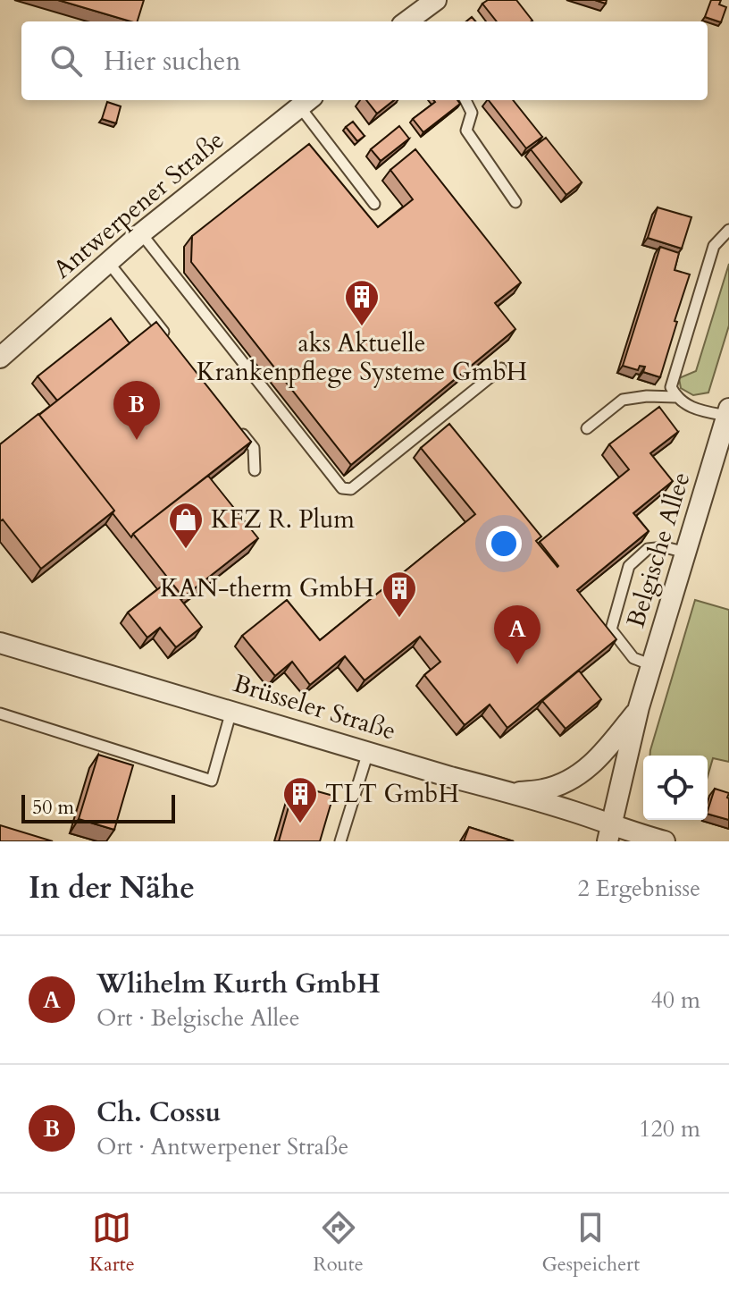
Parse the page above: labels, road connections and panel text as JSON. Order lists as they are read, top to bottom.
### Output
{
  "streets": {
    "street": ["Antwerpener Straße", "Belgische Allee", "Brüsseler Straße"]
  },
  "crossings": [
    ["Belgische Allee", "Brüsseler Straße"]
  ],
  "places": {
    "building": ["aks Aktuelle Krankenpflege Systeme GmbH", "KAN-therm GmbH", "TLT GmbH"],
    "shop": ["KFZ R. Plum"]
  },
  "scale_bar": "50 m",
  "page": {
    "search": "Hier suchen",
    "pins": ["B", "A"],
    "scale": "50 m",
    "heading": ["In der Nähe", "2 Ergebnisse"],
    "list": [
      {
        "mark": "A",
        "name": "Wlihelm Kurth GmbH",
        "note": "Ort · Belgische Allee",
        "value": "40 m"
      },
      {
        "mark": "B",
        "name": "Ch. Cossu",
        "note": "Ort · Antwerpener Straße",
        "value": "120 m"
      }
    ],
    "nav": ["Karte", "Route", "Gespeichert"]
  }
}
